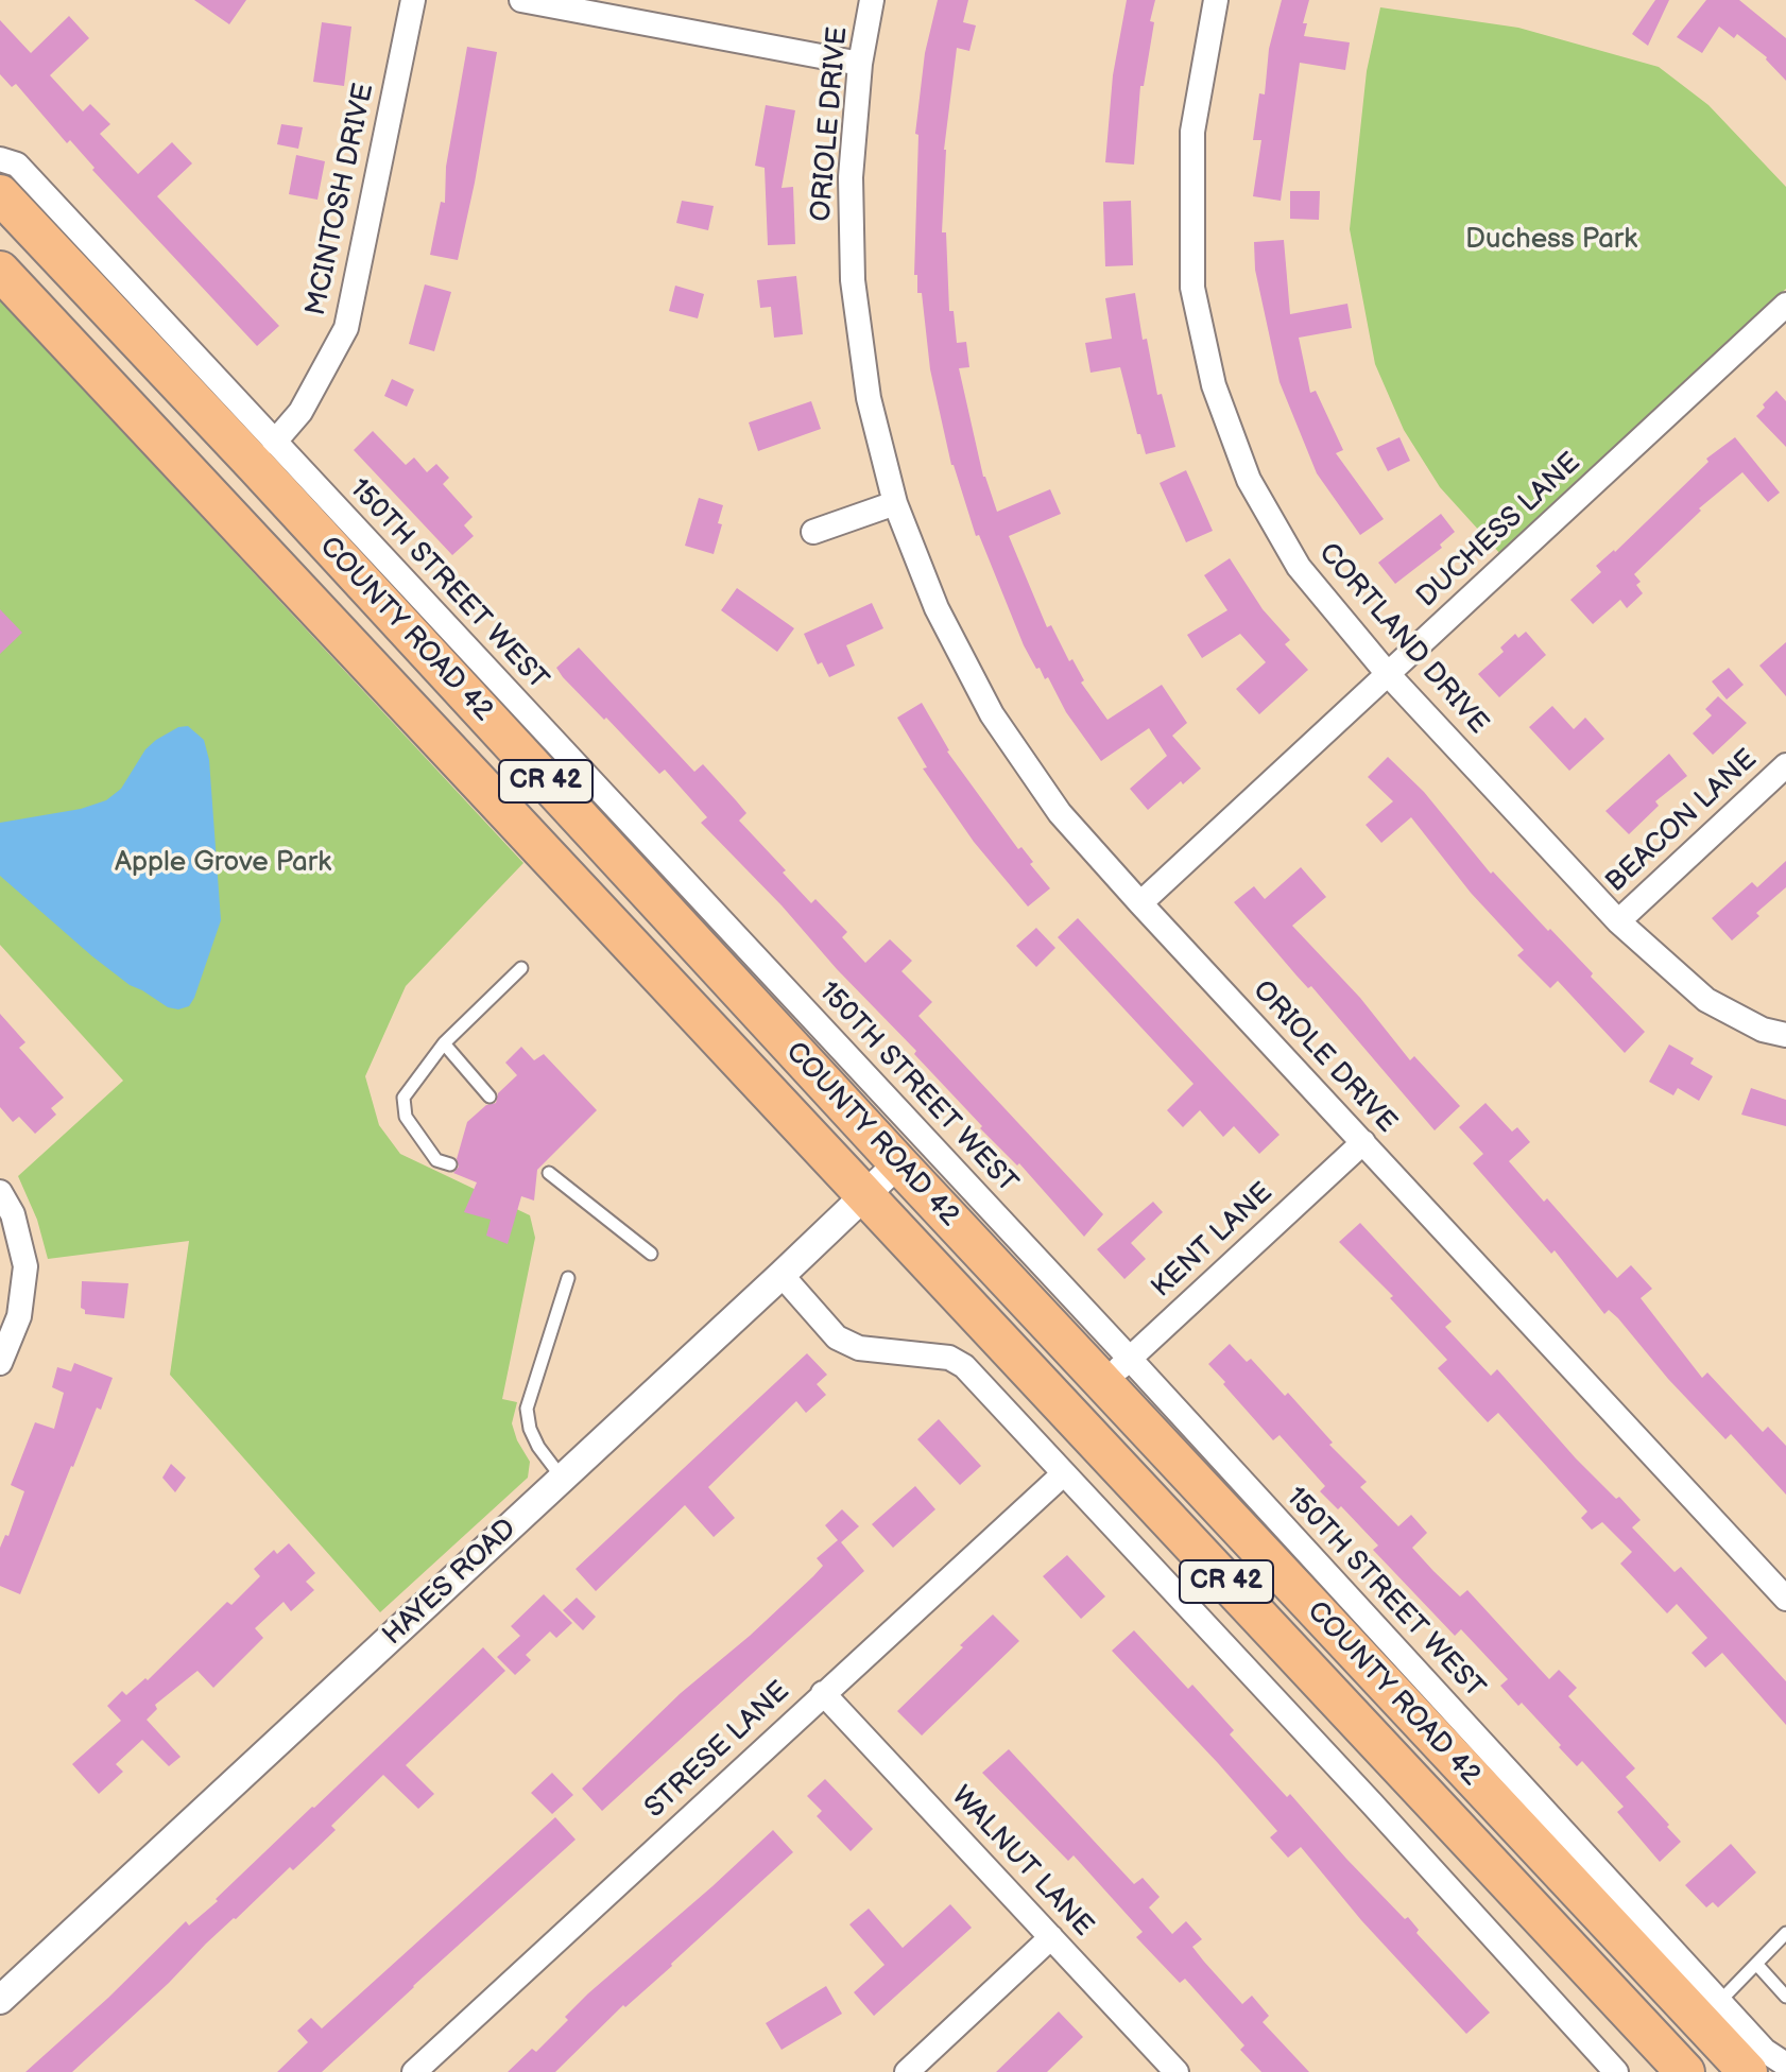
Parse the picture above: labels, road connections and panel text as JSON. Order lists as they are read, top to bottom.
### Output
{
  "streets": {
    "highway": ["COUNTY ROAD 42", "CR 42"],
    "street": [
      "ORIOLE DRIVE",
      "MCINTOSH DRIVE",
      "DUCHESS LANE",
      "150TH STREET WEST",
      "CORTLAND DRIVE",
      "BEACON LANE",
      "KENT LANE",
      "HAYES ROAD",
      "STRESE LANE",
      "WALNUT LANE"
    ]
  },
  "crossings": [
    ["ORIOLE DRIVE", "DUCHESS LANE"],
    ["ORIOLE DRIVE", "KENT LANE"],
    ["MCINTOSH DRIVE", "150TH STREET WEST"],
    ["DUCHESS LANE", "CORTLAND DRIVE"],
    ["150TH STREET WEST", "COUNTY ROAD 42"],
    ["150TH STREET WEST", "KENT LANE"],
    ["COUNTY ROAD 42", "KENT LANE"],
    ["COUNTY ROAD 42", "HAYES ROAD"],
    ["CORTLAND DRIVE", "BEACON LANE"],
    ["STRESE LANE", "WALNUT LANE"]
  ],
  "parks": ["Duchess Park", "Apple Grove Park"]
}
